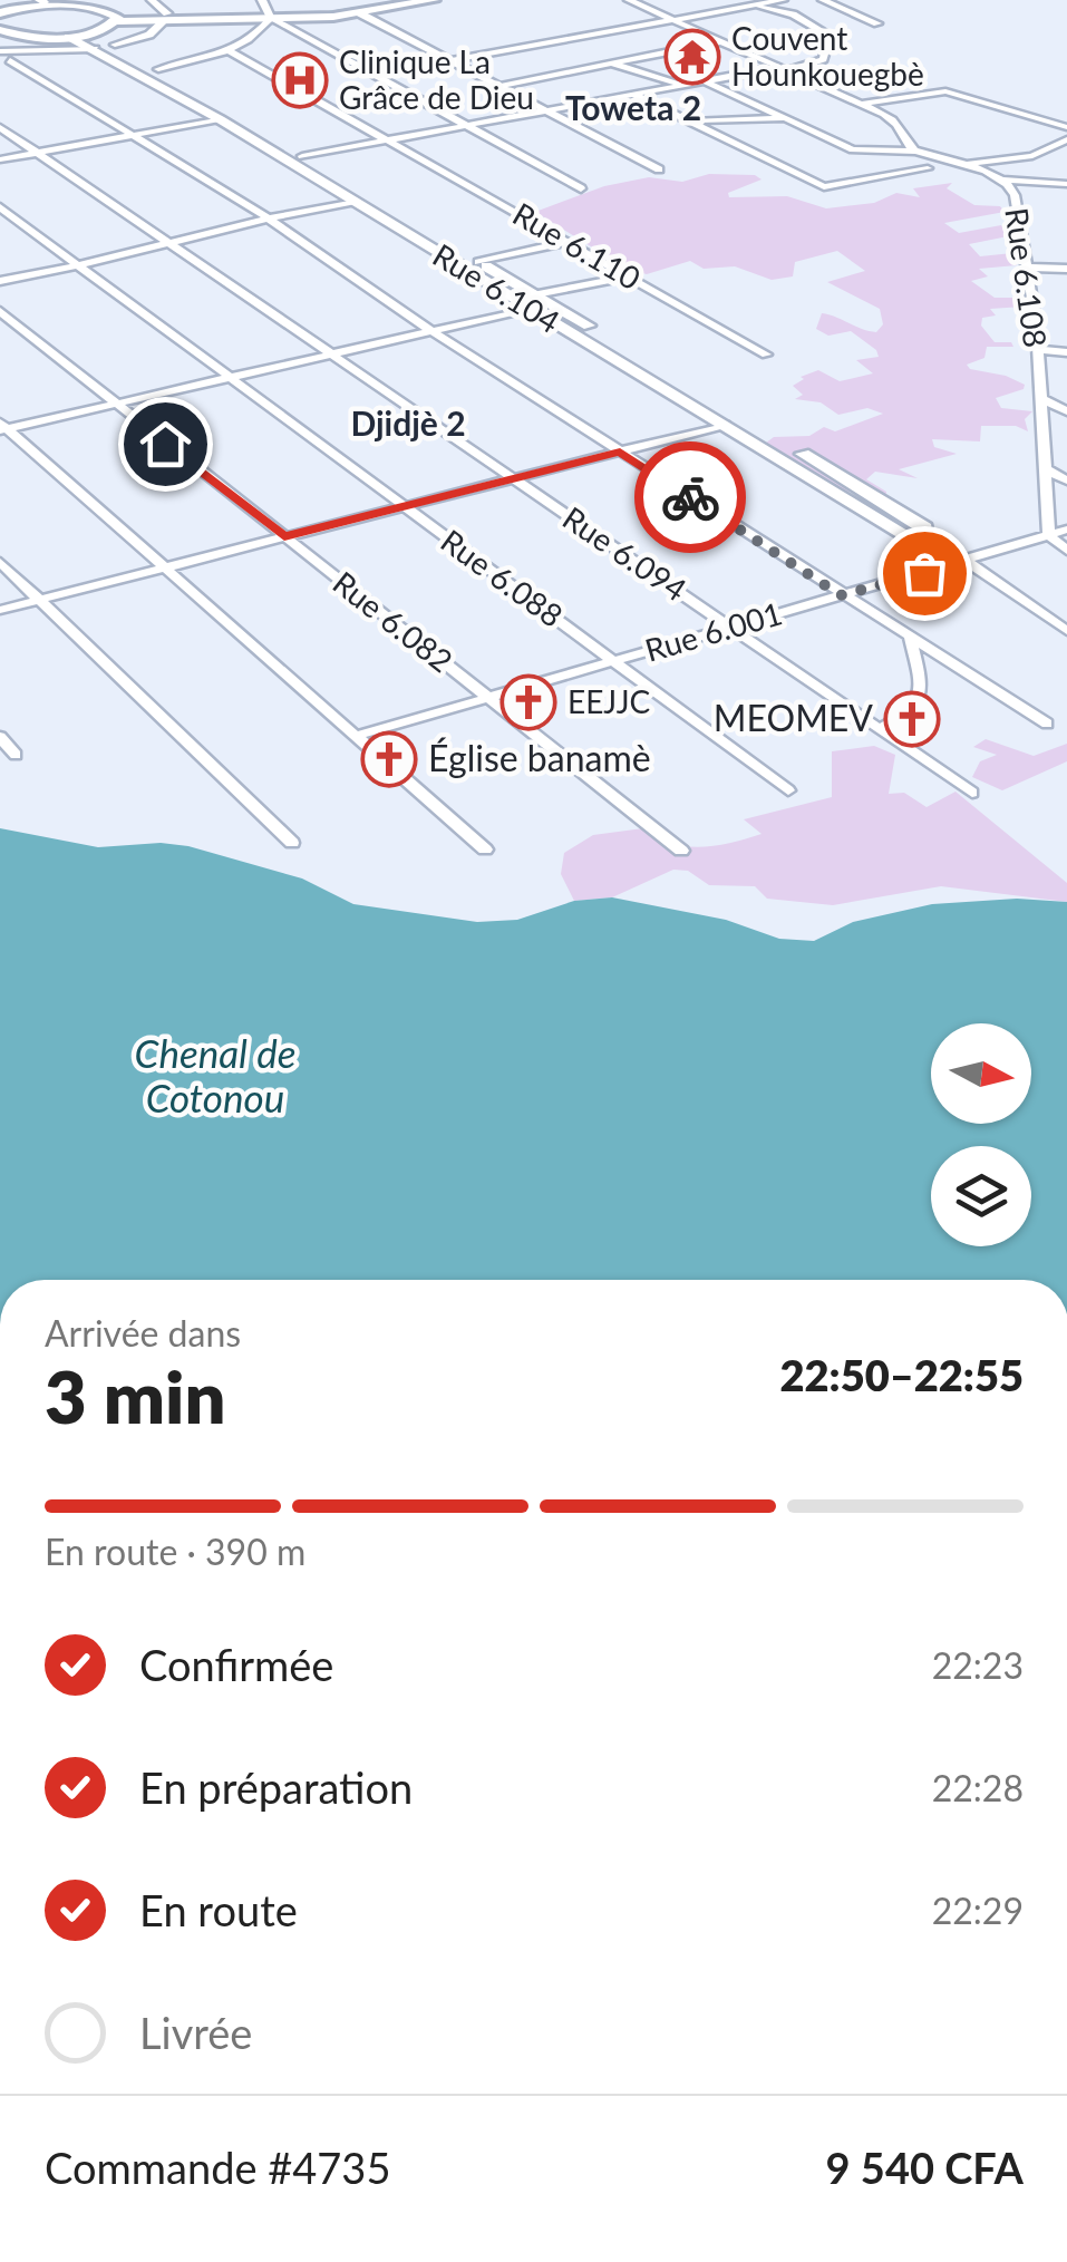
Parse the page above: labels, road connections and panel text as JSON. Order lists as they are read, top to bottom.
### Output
{
  "streets": {
    "street": [
      "Rue 6.110",
      "Rue 6.108",
      "Rue 6.104",
      "Rue 6.094",
      "Rue 6.088",
      "Rue 6.082",
      "Rue 6.001"
    ]
  },
  "crossings": [
    ["Rue 6.108", "Rue 6.001"],
    ["Rue 6.104", "Rue 6.001"],
    ["Rue 6.094", "Rue 6.001"],
    ["Rue 6.088", "Rue 6.001"],
    ["Rue 6.082", "Rue 6.001"]
  ],
  "districts": ["Toweta 2", "Djidjè 2"],
  "water": ["Chenal de Cotonou"],
  "places": {
    "temple": ["Couvent Hounkouegbè"],
    "hospital": ["Clinique La Grâce de Dieu"],
    "church": ["EEJJC", "MEOMEV", "Église banamè"]
  },
  "north": "right",
  "page": {
    "heading": ["3 min", "Arrivée dans", "22:50–22:55"],
    "panel": ["Commande #4735", "9 540 CFA"],
    "bar": "En route · 390 m",
    "list": [
      ["Confirmée", "22:23"],
      ["En préparation", "22:28"],
      ["En route", "22:29"],
      "Livrée"
    ]
  }
}
